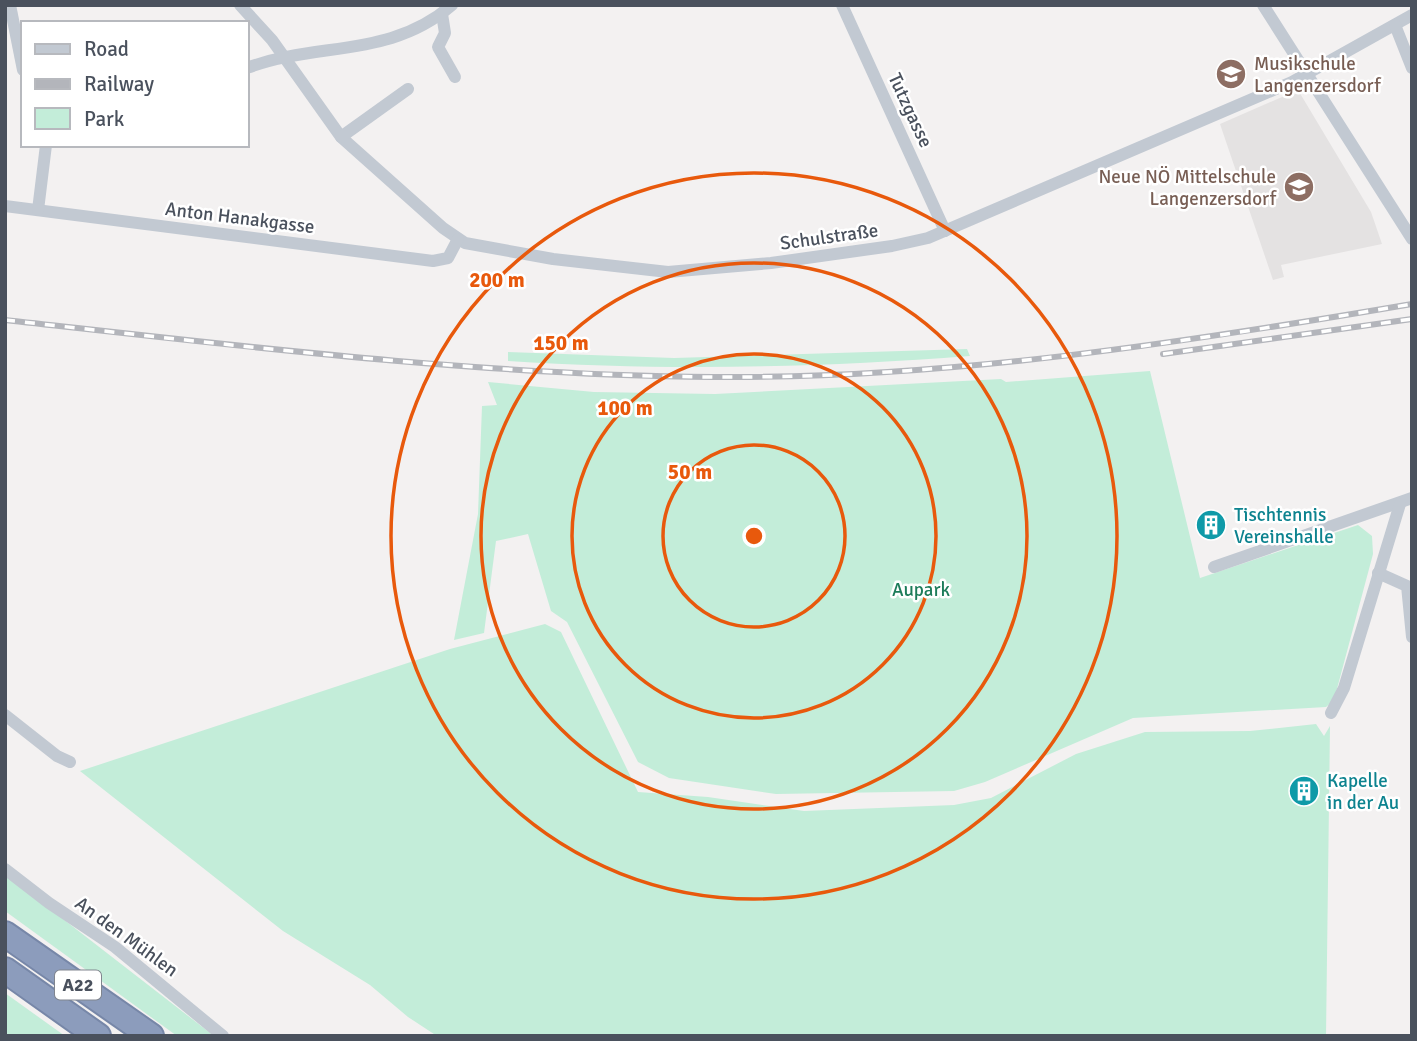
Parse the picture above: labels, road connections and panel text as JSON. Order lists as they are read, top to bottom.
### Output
{
  "streets": {
    "highway": ["A22"],
    "street": [
      "Tutzgasse",
      "Anton Hanakgasse",
      "Schulstraße",
      "An den Mühlen"
    ]
  },
  "crossings": [
    ["Tutzgasse", "Schulstraße"],
    ["Anton Hanakgasse", "Schulstraße"]
  ],
  "parks": ["Aupark"],
  "places": {
    "school or university": ["Musikschule Langenzersdorf", "Neue NÖ Mittelschule Langenzersdorf"],
    "building": ["Tischtennis Vereinshalle", "Kapelle in der Au"]
  },
  "legend": ["Road", "Railway", "Park"],
  "rings": [
    "200 m",
    "150 m",
    "100 m",
    "50 m"
  ]
}
